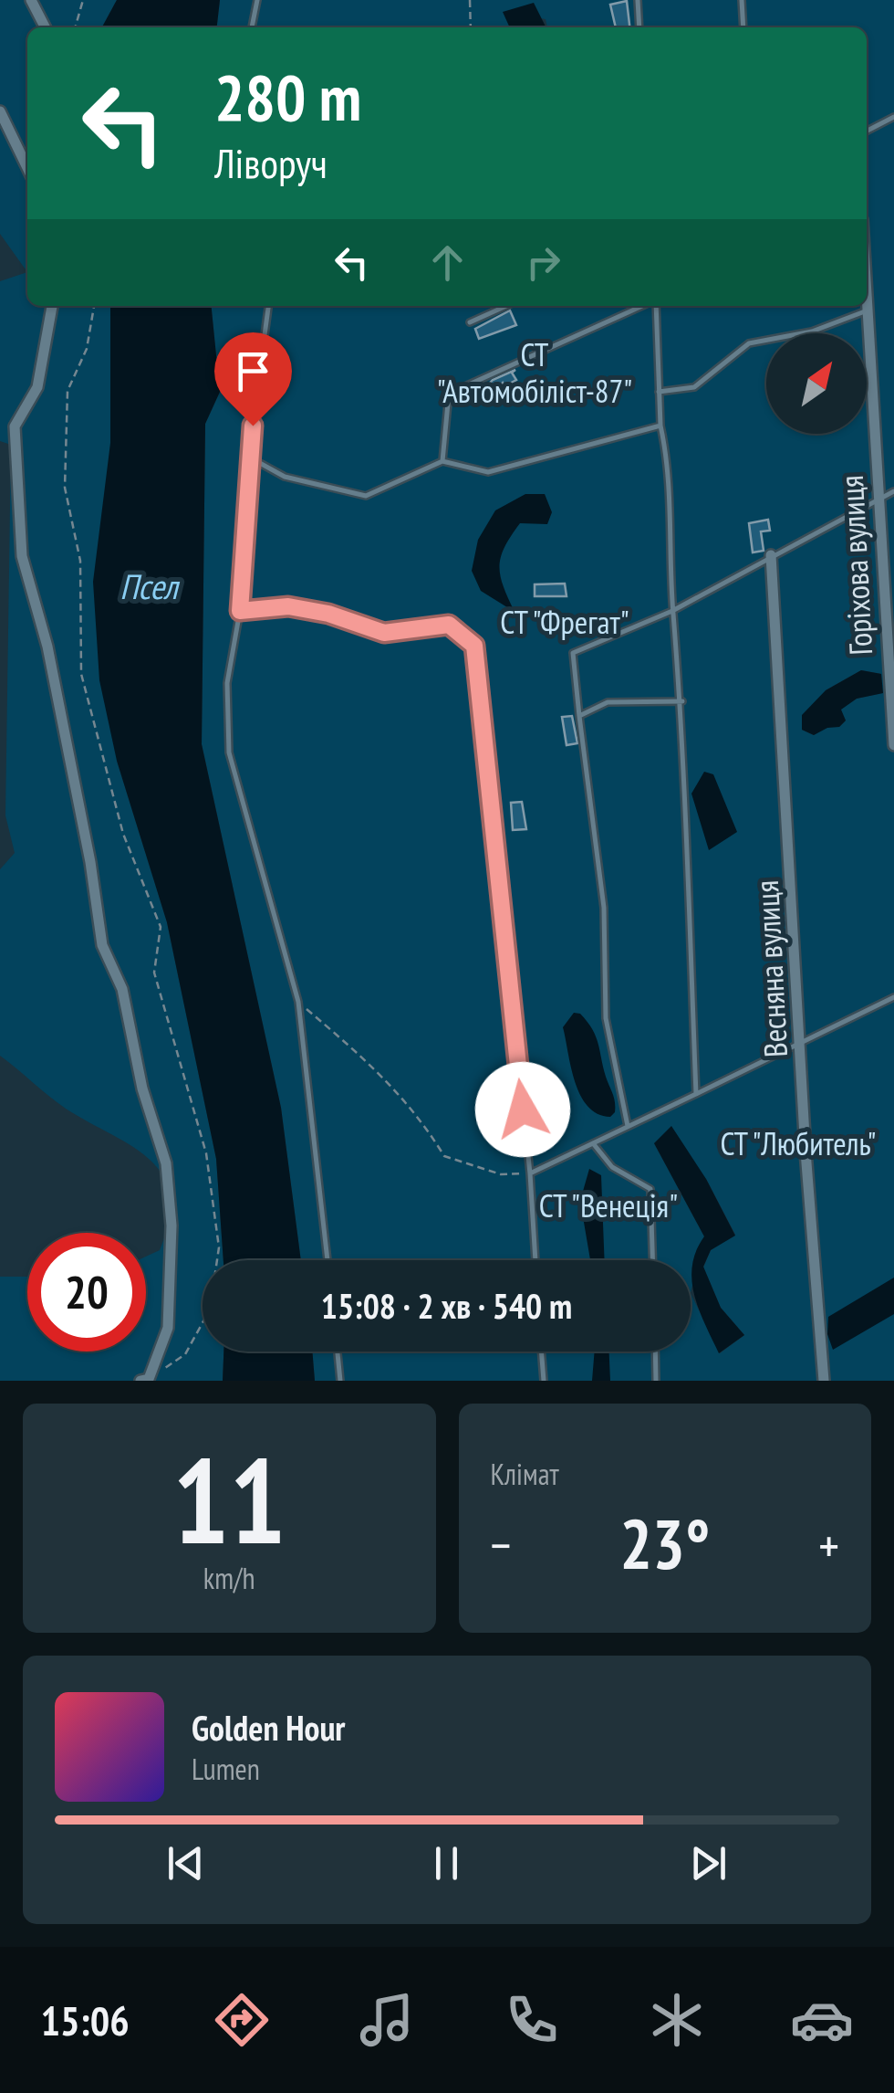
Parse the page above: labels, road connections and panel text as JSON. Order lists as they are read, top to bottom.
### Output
{
  "streets": {
    "street": ["Горіхова вулиця", "Весняна вулиця"]
  },
  "water": ["Псел"],
  "parks": [
    "СТ \"Автомобiлiст-87\"",
    "СТ \"Фрегат\"",
    "СТ \"Любитель\"",
    "СТ \"Венеція\""
  ],
  "north": "top right",
  "page": {
    "turn": ["280 m", "Ліворуч"],
    "limit": "20",
    "trip": "15:08 · 2 хв · 540 m",
    "tile": [
      ["11", "km/h"],
      "Клімат"
    ],
    "heat": ["−", "23°", "+"],
    "song": ["Golden Hour", "Lumen"],
    "tabs": "15:06"
  }
}
